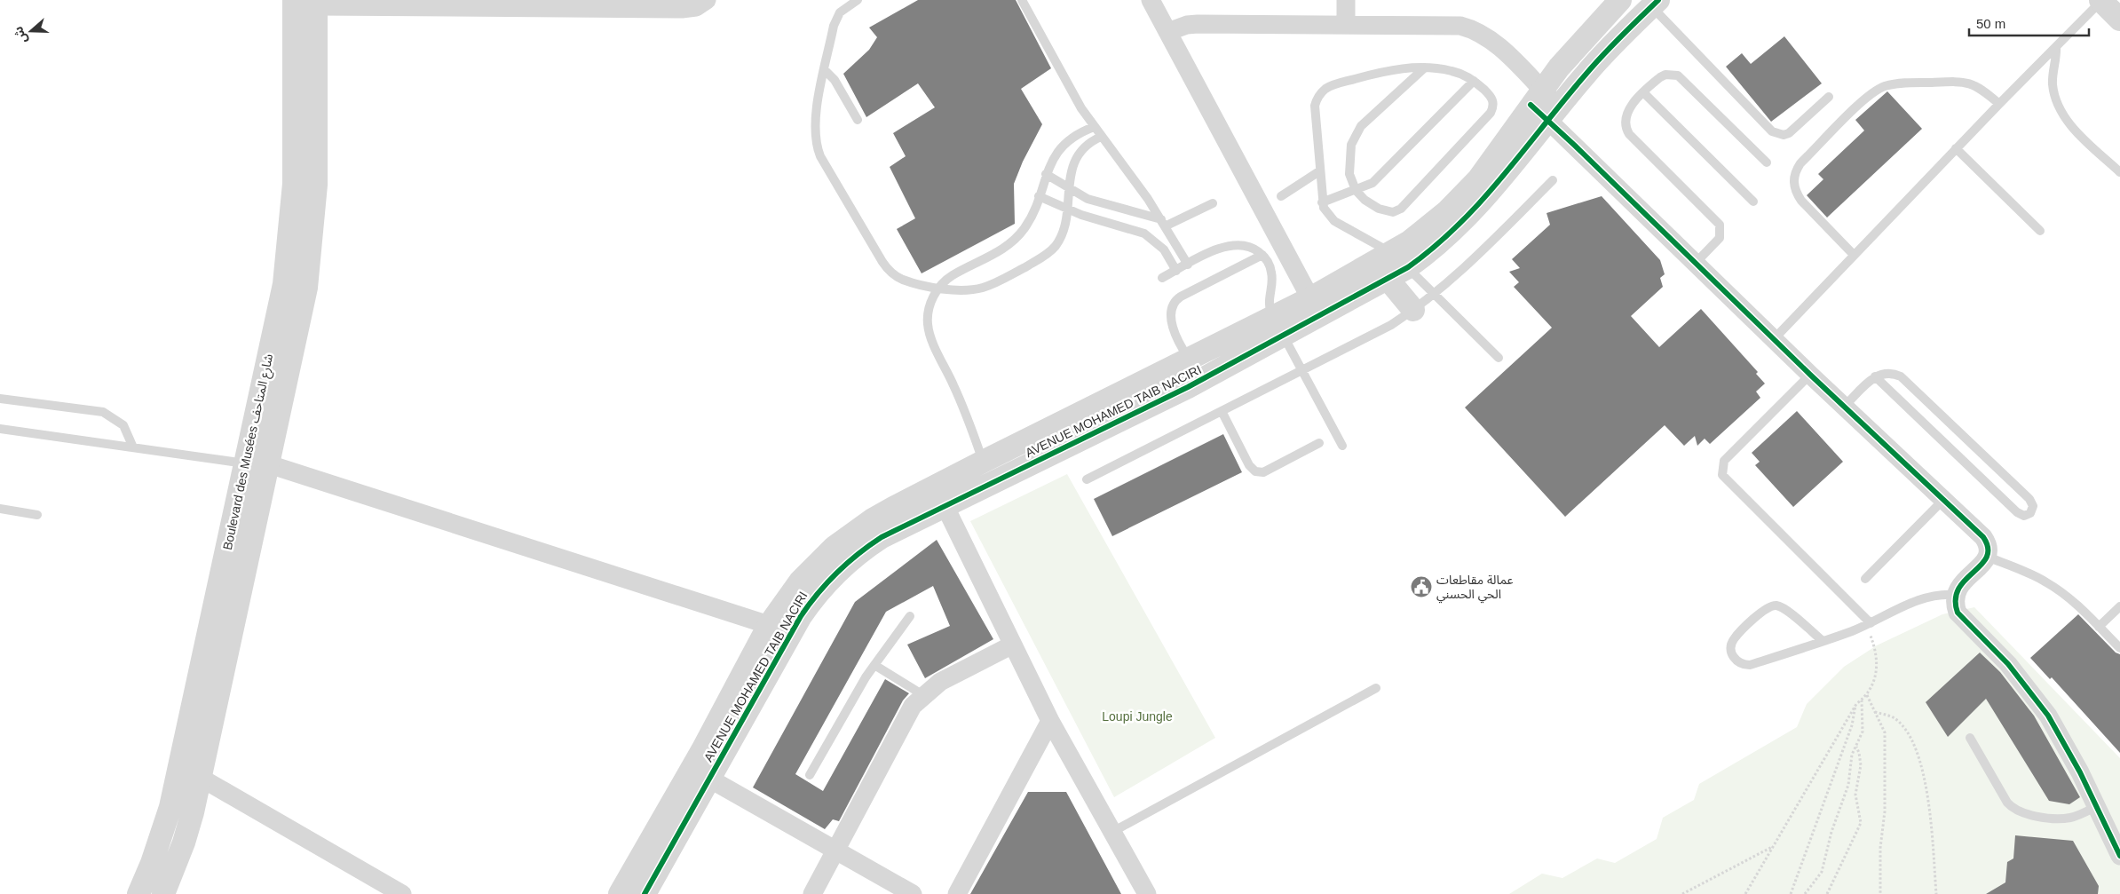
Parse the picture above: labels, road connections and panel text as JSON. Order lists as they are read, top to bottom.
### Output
{
  "streets": {
    "street": ["AVENUE MOHAMED TAIB NACIRI", "Boulevard des Musées شارع المتاحف"]
  },
  "parks": ["Loupi Jungle"],
  "places": {
    "public building": ["عمالة مقاطعات الحي الحسني"]
  },
  "scale_bar": "50 m",
  "north": "left"
}
